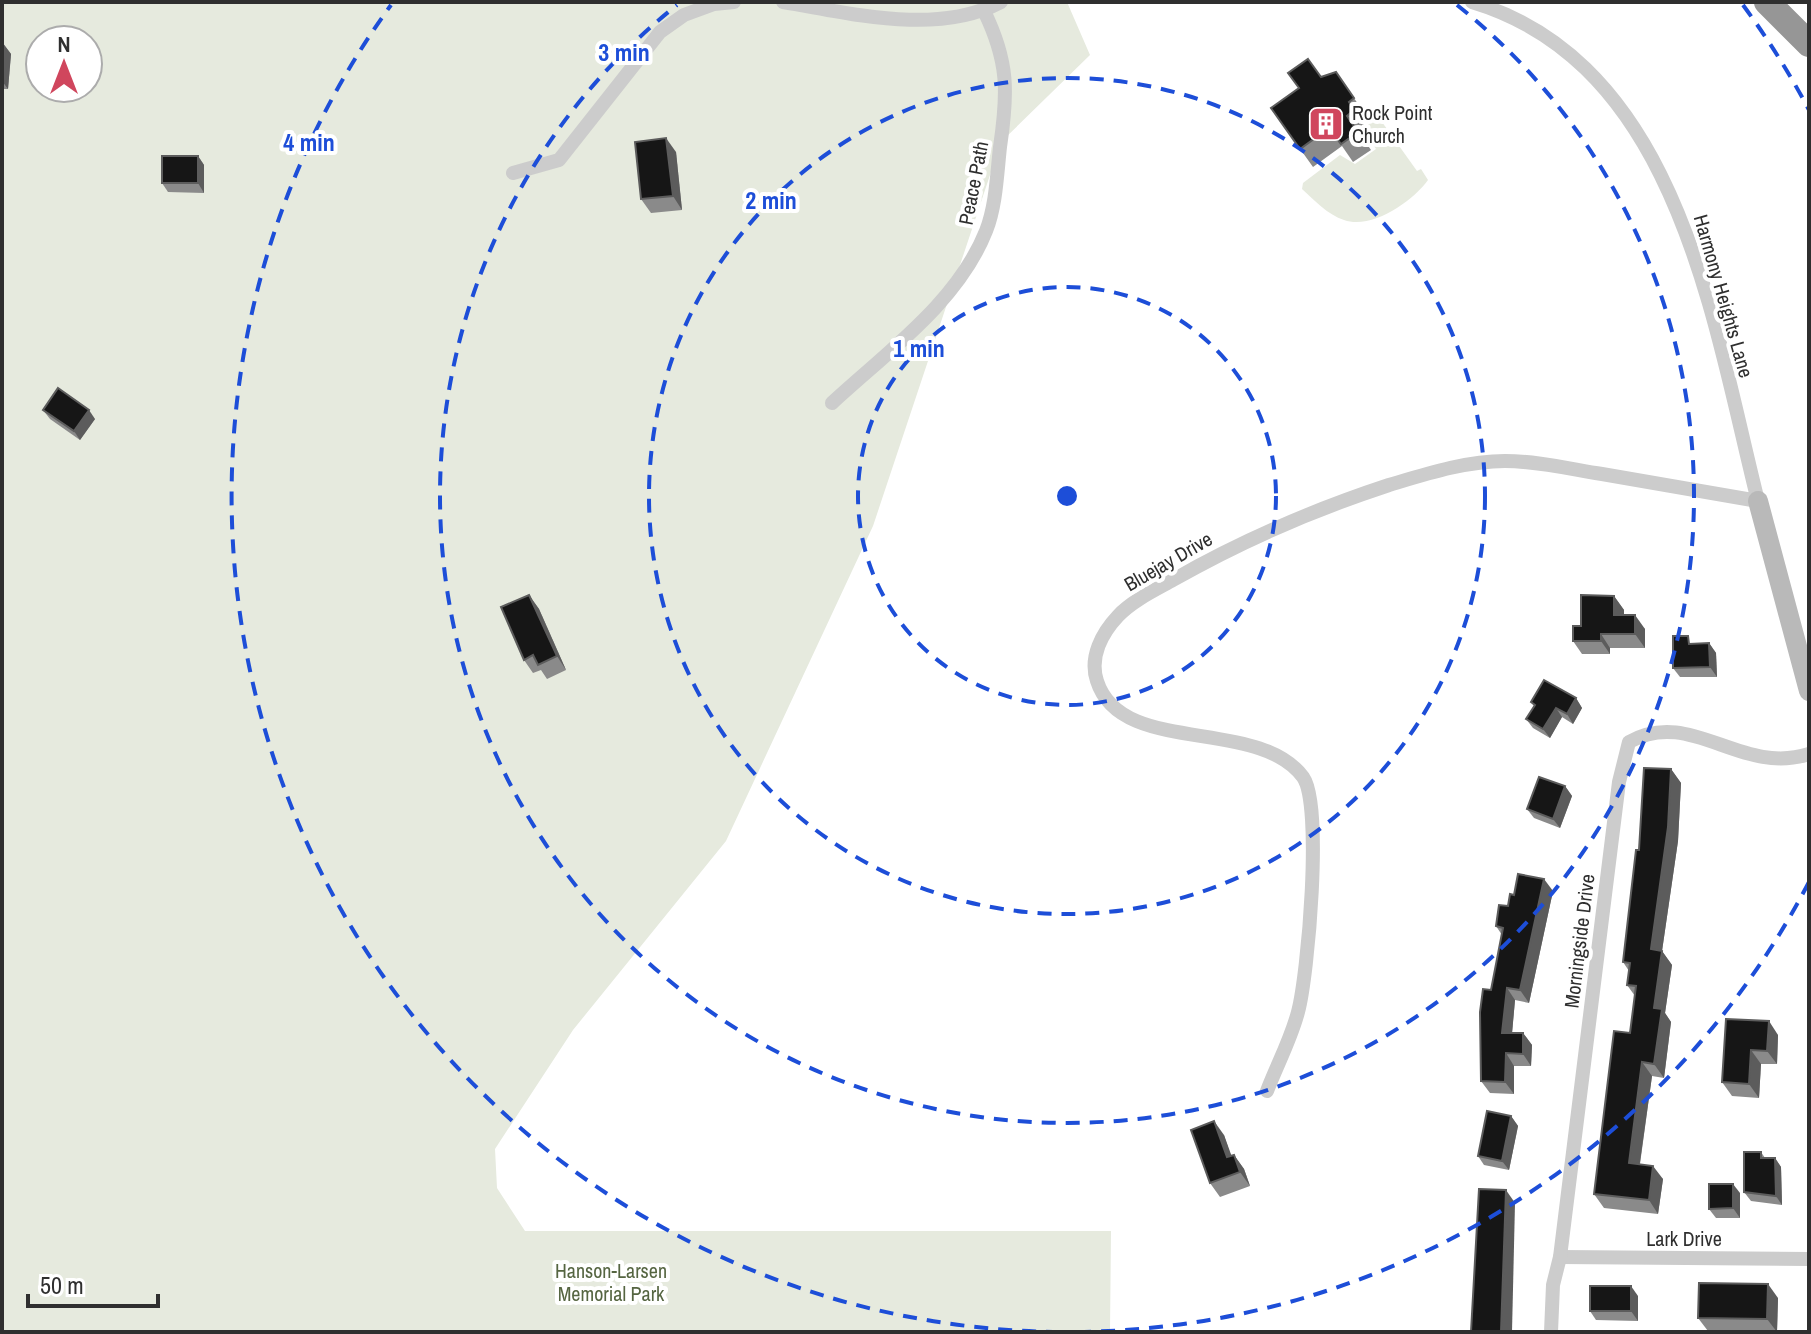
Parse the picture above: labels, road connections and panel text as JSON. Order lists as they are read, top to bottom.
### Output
{
  "streets": {
    "street": [
      "Peace Path",
      "Harmony Heights Lane",
      "Bluejay Drive",
      "Morningside Drive",
      "Lark Drive"
    ]
  },
  "crossings": [
    ["Harmony Heights Lane", "Bluejay Drive"],
    ["Morningside Drive", "Lark Drive"]
  ],
  "parks": ["Hanson-Larsen Memorial Park"],
  "places": {
    "building": ["Rock Point Church"]
  },
  "scale_bar": "50 m",
  "north": "top",
  "rings": [
    "3 min",
    "4 min",
    "2 min",
    "1 min"
  ]
}
